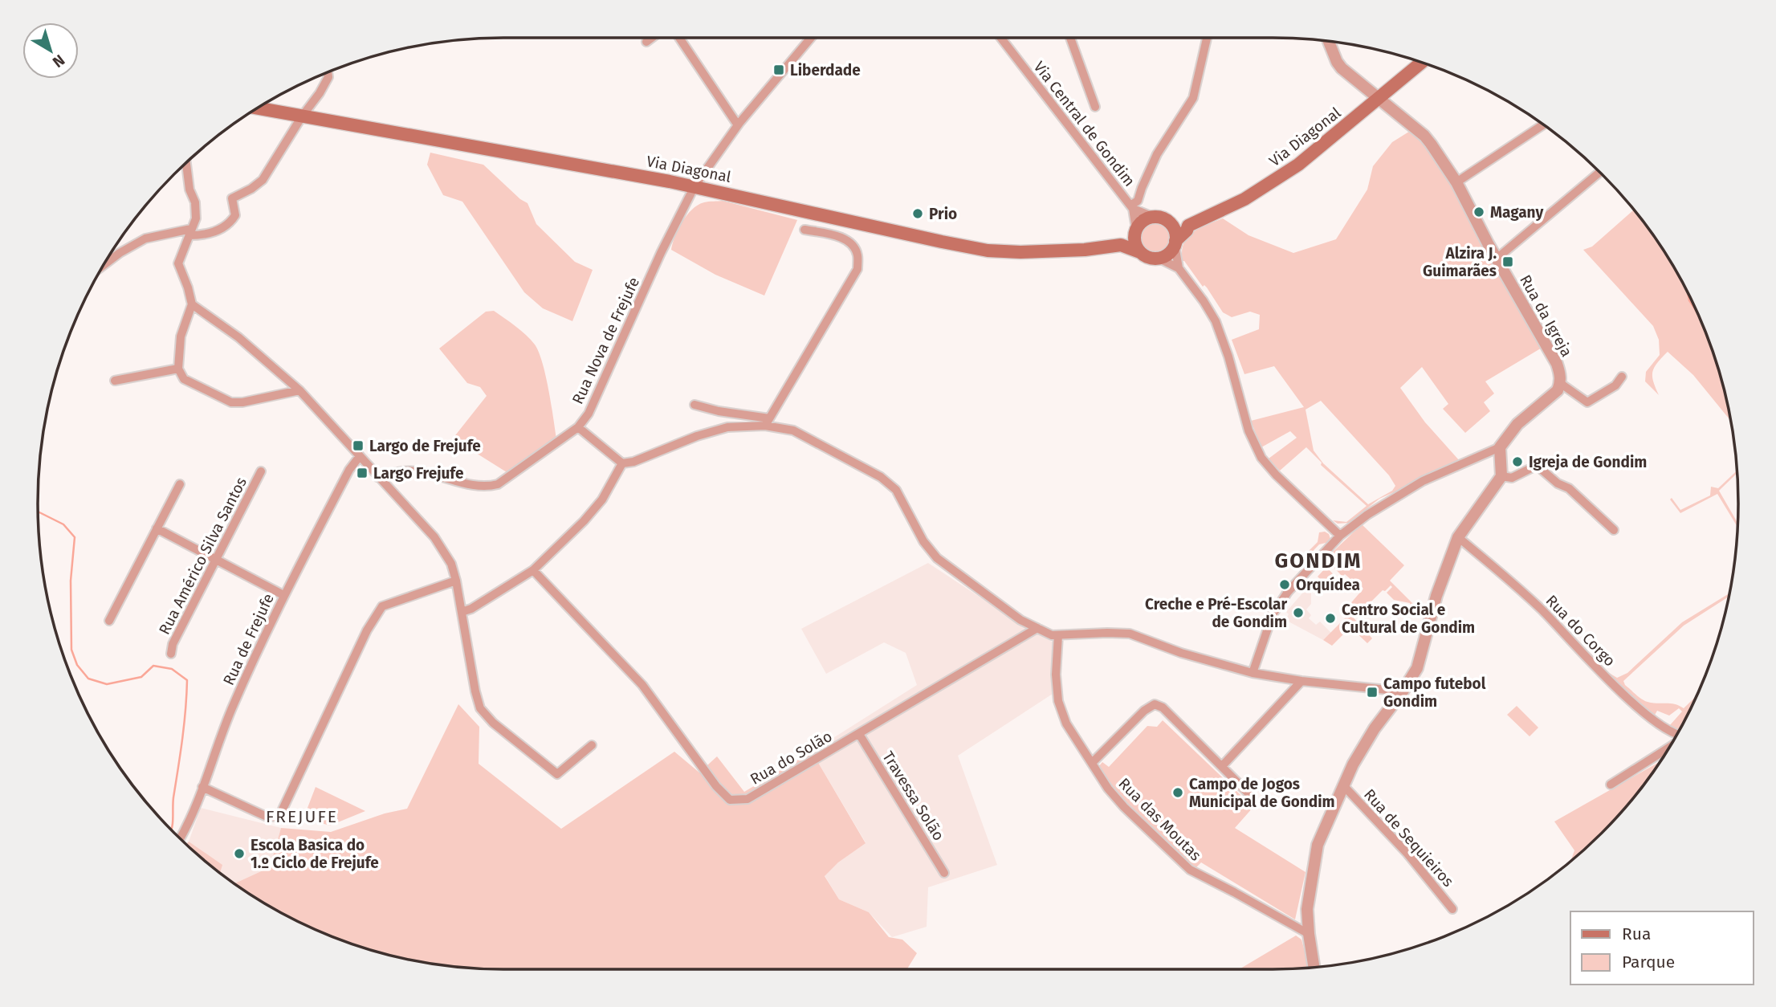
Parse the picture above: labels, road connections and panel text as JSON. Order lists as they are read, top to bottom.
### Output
{
  "streets": {
    "main road": ["Via Diagonal"],
    "street": [
      "Via Central de Gondim",
      "Rua da Igreja",
      "Rua Nova de Frejufe",
      "Rua Américo Silva Santos",
      "Rua do Corgo",
      "Rua de Frejufe",
      "Rua do Solão",
      "Travessa Solão",
      "Rua das Moutas",
      "Rua de Sequieiros"
    ]
  },
  "crossings": [
    ["Via Central de Gondim", "Via Diagonal"],
    ["Via Diagonal", "Rua da Igreja"],
    ["Via Diagonal", "Rua Nova de Frejufe"],
    ["Rua do Solão", "Travessa Solão"]
  ],
  "districts": ["GONDIM", "FREJUFE"],
  "places": {
    "transit": [
      "Liberdade",
      "Alzira J. Guimarães",
      "Largo de Frejufe",
      "Largo Frejufe",
      "Campo futebol Gondim"
    ],
    "other": [
      "Magany",
      "Prio",
      "Igreja de Gondim",
      "Orquídea",
      "Creche e Pré-Escolar de Gondim",
      "Centro Social e Cultural de Gondim",
      "Campo de Jogos Municipal de Gondim",
      "Escola Basica do 1.º Ciclo de Frejufe"
    ]
  },
  "legend": ["Rua", "Parque"],
  "north": "bottom right"
}
